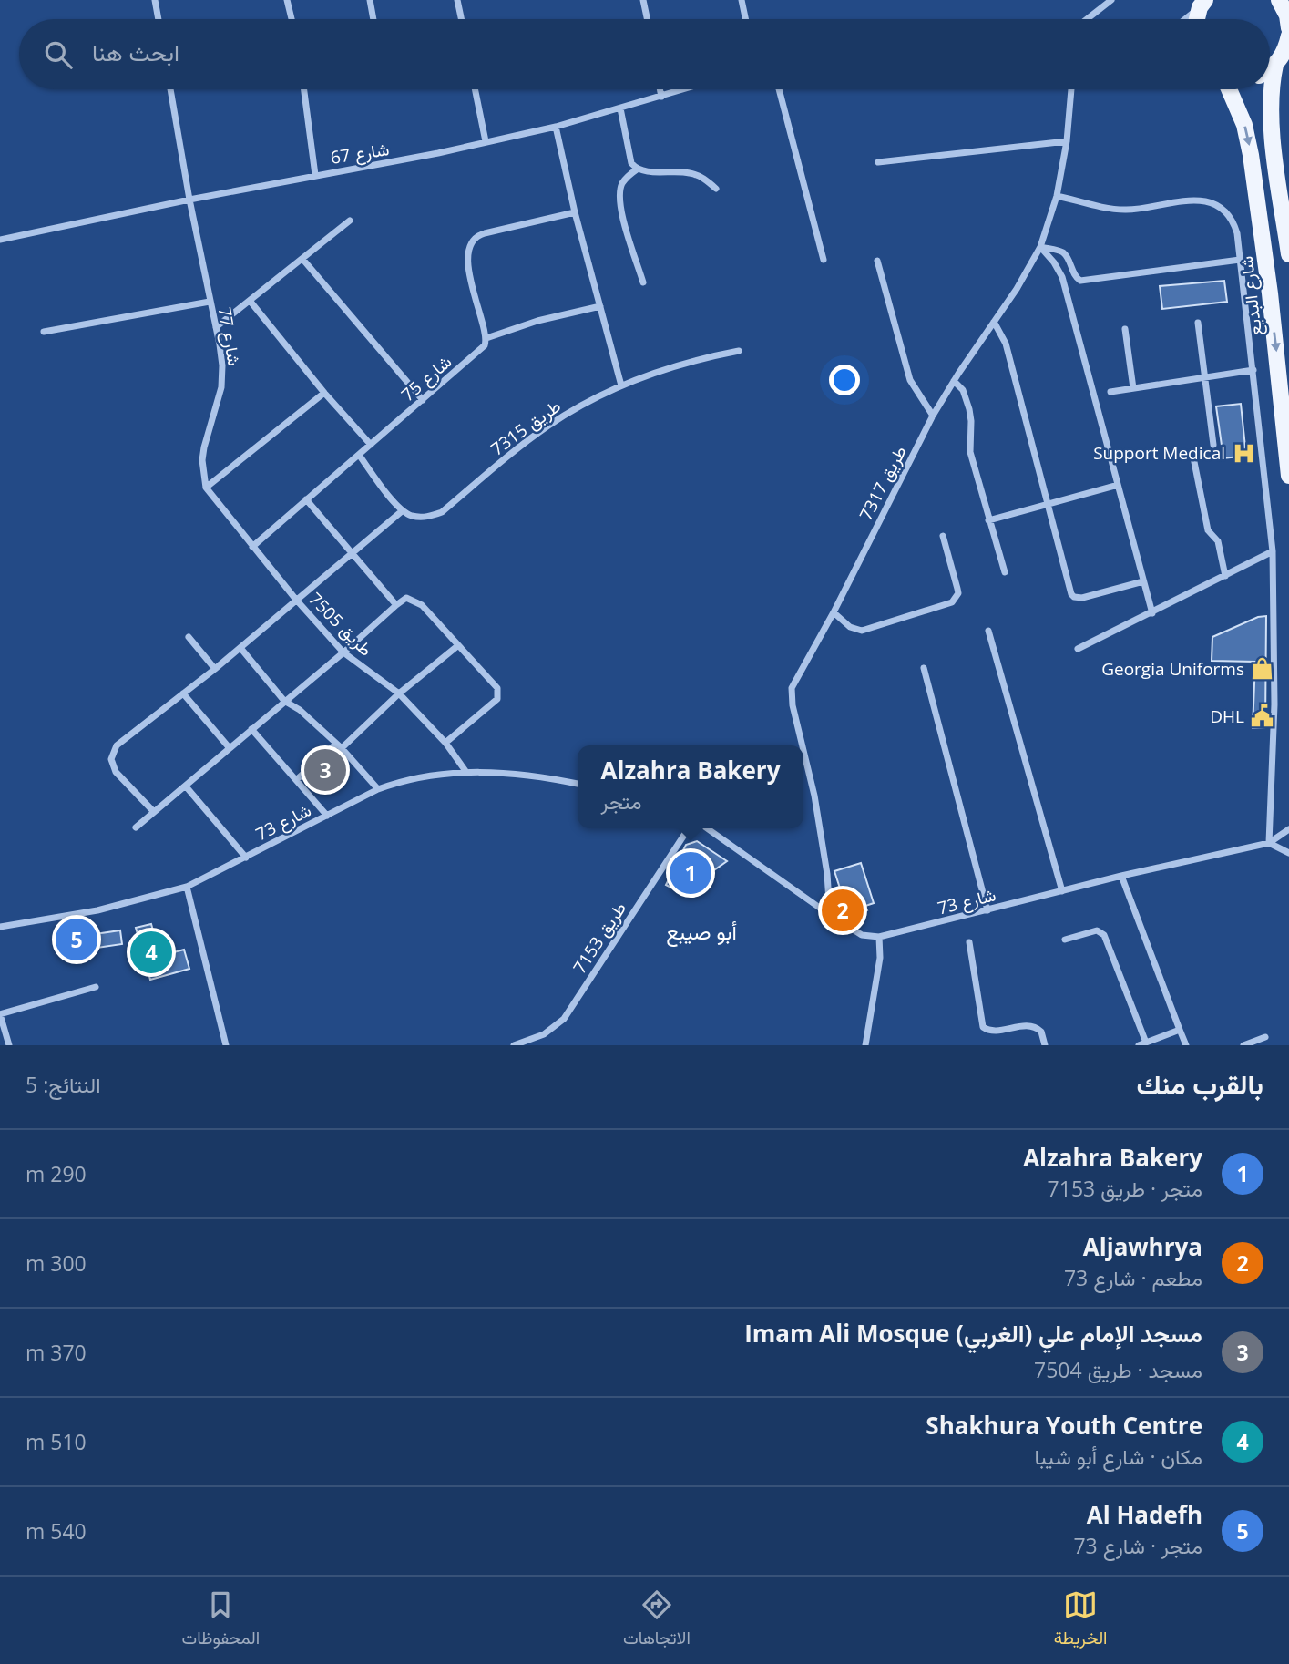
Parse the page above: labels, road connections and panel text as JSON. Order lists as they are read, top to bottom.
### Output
{
  "streets": {
    "main road": ["شارع البديع"],
    "street": [
      "شارع 67",
      "شارع 77",
      "شارع 75",
      "طريق 7315",
      "طريق 7317",
      "طريق 7505",
      "شارع 73",
      "طريق 7153"
    ]
  },
  "crossings": [
    ["شارع 67", "شارع 77"],
    ["شارع 77", "طريق 7505"],
    ["شارع 75", "طريق 7505"],
    ["طريق 7505", "شارع 73"]
  ],
  "districts": ["أبو صيبع"],
  "places": {
    "hospital": ["Support Medical"],
    "shop": ["Georgia Uniforms"],
    "public building": ["DHL"]
  },
  "page": {
    "search": "ابحث هنا",
    "popup": ["Alzahra Bakery", "متجر"],
    "pins": [
      "3",
      "1",
      "2",
      "5",
      "4"
    ],
    "heading": ["بالقرب منك", "النتائج: 5"],
    "list": [
      {
        "mark": "1",
        "name": "Alzahra Bakery",
        "note": "متجر · طريق 7153",
        "value": "290 m"
      },
      {
        "mark": "2",
        "name": "Aljawhrya",
        "note": "مطعم · شارع 73",
        "value": "300 m"
      },
      {
        "mark": "3",
        "name": "مسجد الإمام علي (الغربي) Imam Ali Mosque",
        "note": "مسجد · طريق 7504",
        "value": "370 m"
      },
      {
        "mark": "4",
        "name": "Shakhura Youth Centre",
        "note": "مكان · شارع أبو شيبا",
        "value": "510 m"
      },
      {
        "mark": "5",
        "name": "Al Hadefh",
        "note": "متجر · شارع 73",
        "value": "540 m"
      }
    ],
    "nav": ["الخريطة", "الاتجاهات", "المحفوظات"]
  }
}
